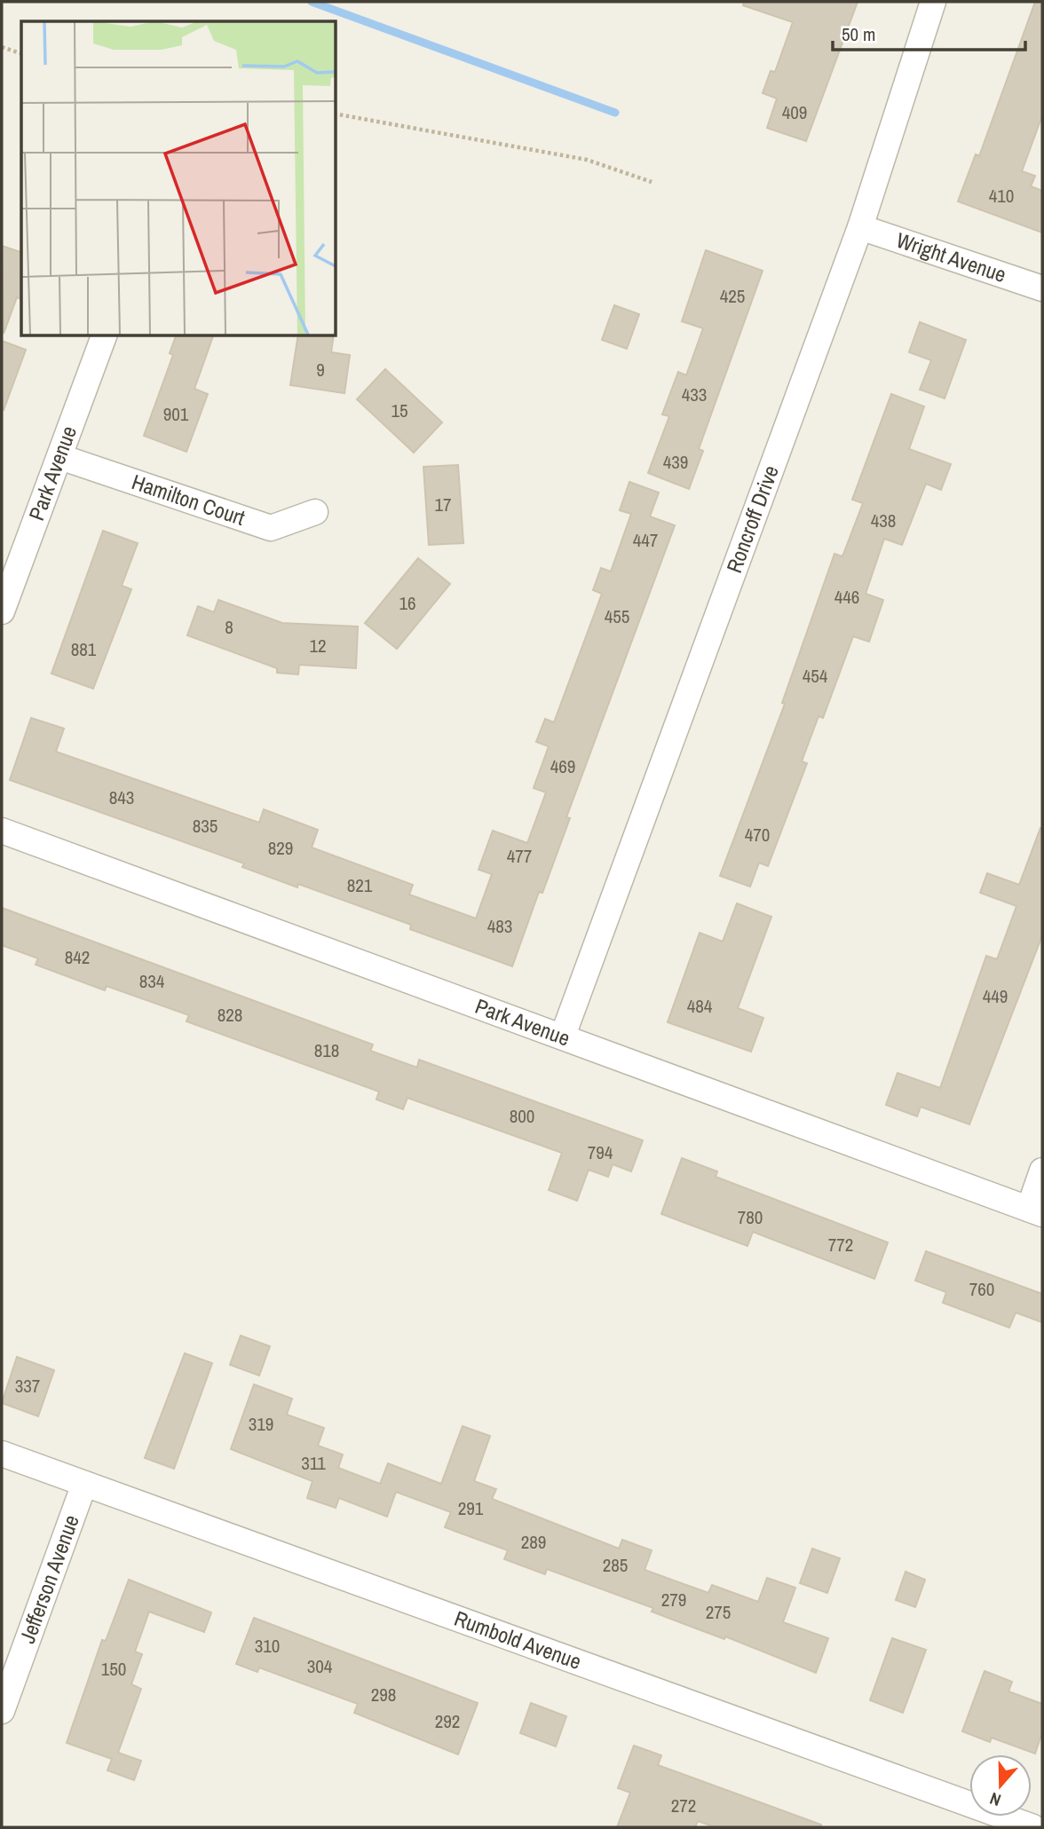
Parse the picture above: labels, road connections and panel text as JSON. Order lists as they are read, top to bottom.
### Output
{
  "streets": {
    "street": [
      "Wright Avenue",
      "Park Avenue",
      "Hamilton Court",
      "Roncroff Drive",
      "Jefferson Avenue",
      "Rumbold Avenue"
    ]
  },
  "crossings": [
    ["Wright Avenue", "Roncroff Drive"],
    ["Park Avenue", "Hamilton Court"],
    ["Park Avenue", "Roncroff Drive"],
    ["Jefferson Avenue", "Rumbold Avenue"]
  ],
  "house_numbers": [
    "409",
    "410",
    "425",
    "9",
    "433",
    "15",
    "901",
    "439",
    "17",
    "438",
    "447",
    "446",
    "16",
    "455",
    "8",
    "12",
    "881",
    "454",
    "469",
    "843",
    "835",
    "470",
    "829",
    "477",
    "821",
    "483",
    "842",
    "834",
    "449",
    "484",
    "828",
    "818",
    "800",
    "794",
    "780",
    "772",
    "760",
    "337",
    "319",
    "311",
    "291",
    "289",
    "285",
    "279",
    "275",
    "310",
    "304",
    "150",
    "298",
    "292",
    "272"
  ],
  "scale_bar": "50 m",
  "north": "bottom"
}
